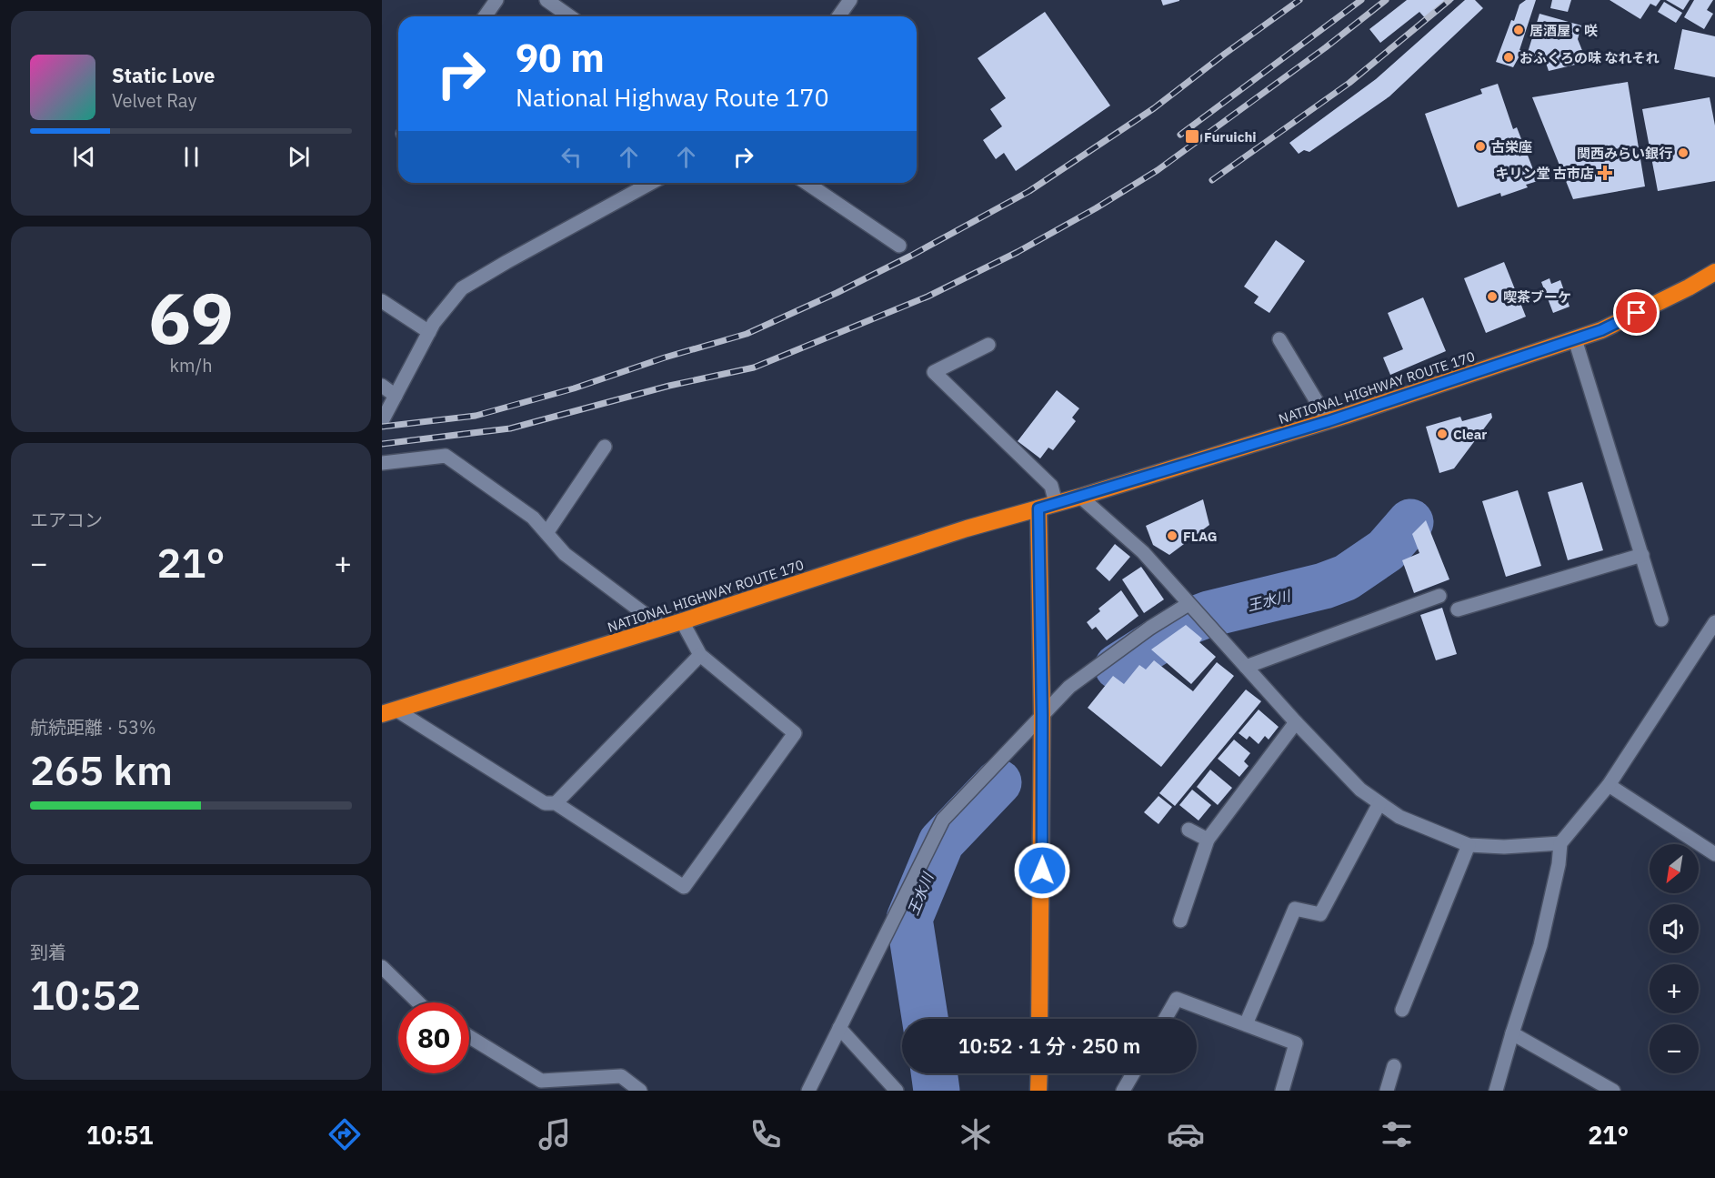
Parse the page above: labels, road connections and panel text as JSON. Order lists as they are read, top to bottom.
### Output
{
  "streets": {
    "highway": ["NATIONAL HIGHWAY ROUTE 170"]
  },
  "water": ["王水川"],
  "places": {
    "other": [
      "居酒屋・咲",
      "おふくろの味 なれそれ",
      "古栄座",
      "関西みらい銀行",
      "喫茶ブーケ",
      "Clear",
      "FLAG"
    ],
    "transit": ["Furuichi"],
    "health": ["キリン堂 古市店"]
  },
  "north": "bottom left",
  "page": {
    "turn": ["90 m", "National Highway Route 170"],
    "song": ["Static Love", "Velvet Ray"],
    "tile": [
      ["69", "km/h"],
      "エアコン",
      ["航続距離 · 53%", "265 km"],
      ["到着", "10:52"]
    ],
    "heat": ["−", "21°", "+"],
    "map_buttons": ["+", "−"],
    "limit": "80",
    "trip": "10:52 · 1 分 · 250 m",
    "tabs": ["10:51", "21°"]
  }
}
